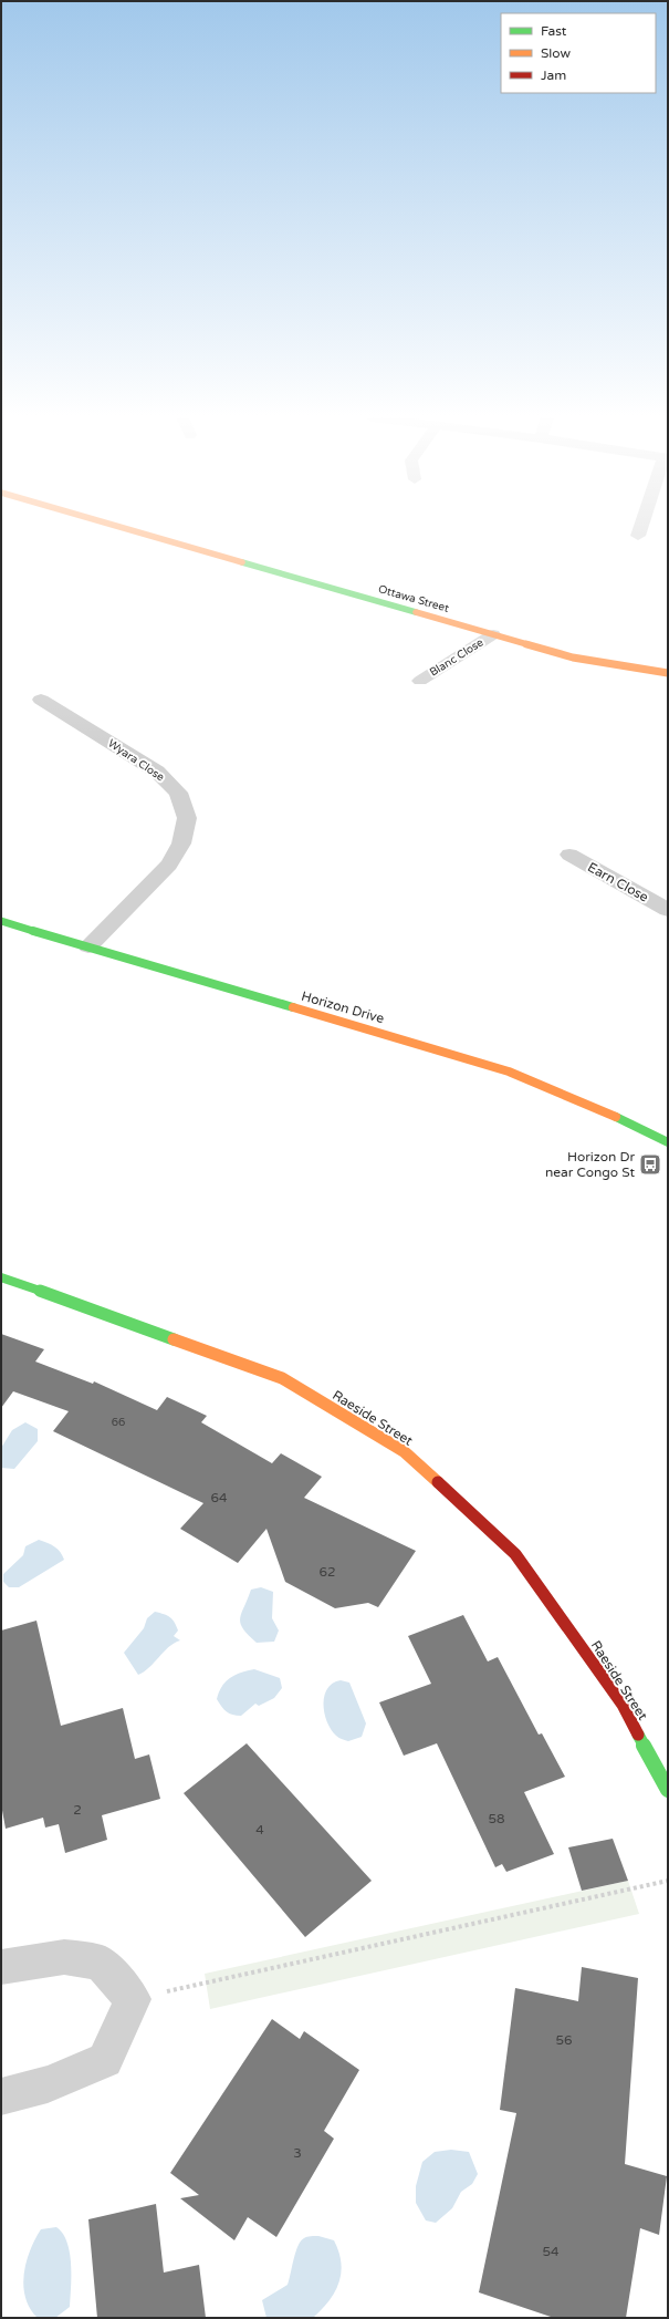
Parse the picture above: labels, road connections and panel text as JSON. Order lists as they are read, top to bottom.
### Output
{
  "streets": {
    "street": [
      "Ottawa Street",
      "Blanc Close",
      "Wyara Close",
      "Earn Close",
      "Horizon Drive",
      "Raeside Street"
    ]
  },
  "crossings": [
    ["Ottawa Street", "Blanc Close"],
    ["Wyara Close", "Horizon Drive"]
  ],
  "places": {
    "bus stop": ["Horizon Dr near Congo St"]
  },
  "house_numbers": [
    "66",
    "64",
    "62",
    "2",
    "58",
    "4",
    "56",
    "3",
    "54"
  ],
  "legend": ["Fast", "Slow", "Jam"]
}
